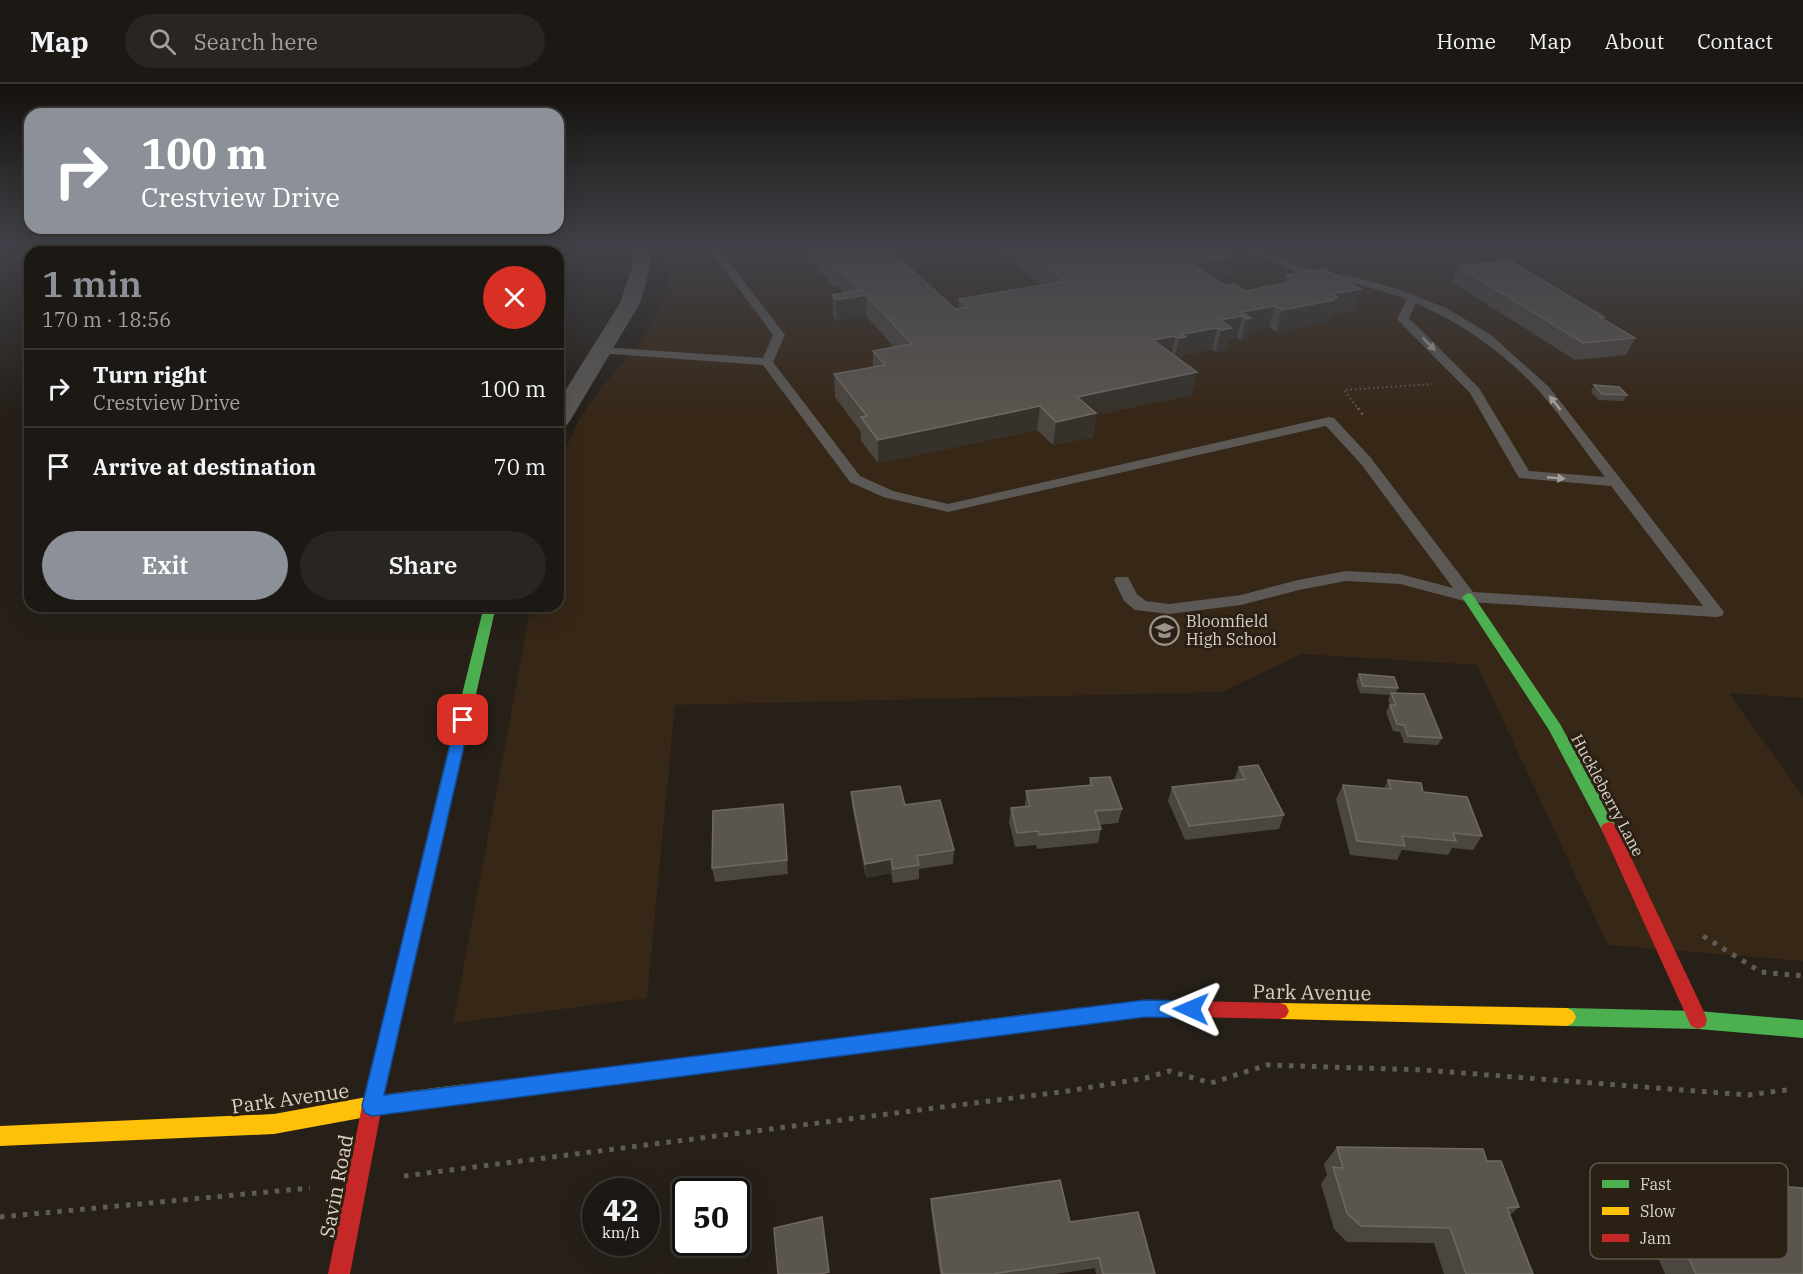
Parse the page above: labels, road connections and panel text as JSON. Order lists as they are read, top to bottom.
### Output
{
  "streets": {
    "main road": ["Huckleberry Lane", "Park Avenue", "Savin Road"]
  },
  "crossings": [
    ["Huckleberry Lane", "Park Avenue"],
    ["Park Avenue", "Savin Road"]
  ],
  "places": {
    "school or university": ["Bloomfield High School"]
  },
  "legend": ["Fast", "Slow", "Jam"],
  "page": {
    "header": "Map",
    "search": "Search here",
    "nav": [
      "Home",
      "Map",
      "About",
      "Contact"
    ],
    "turn": ["100 m", "Crestview Drive"],
    "heading": ["1 min", "170 m · 18:56"],
    "list": [
      {
        "name": "Turn right",
        "note": "Crestview Drive",
        "value": "100 m"
      },
      {
        "name": "Arrive at destination",
        "value": "70 m"
      }
    ],
    "buttons": ["Exit", "Share"],
    "speed": "42 km/h",
    "limit": "50"
  }
}
